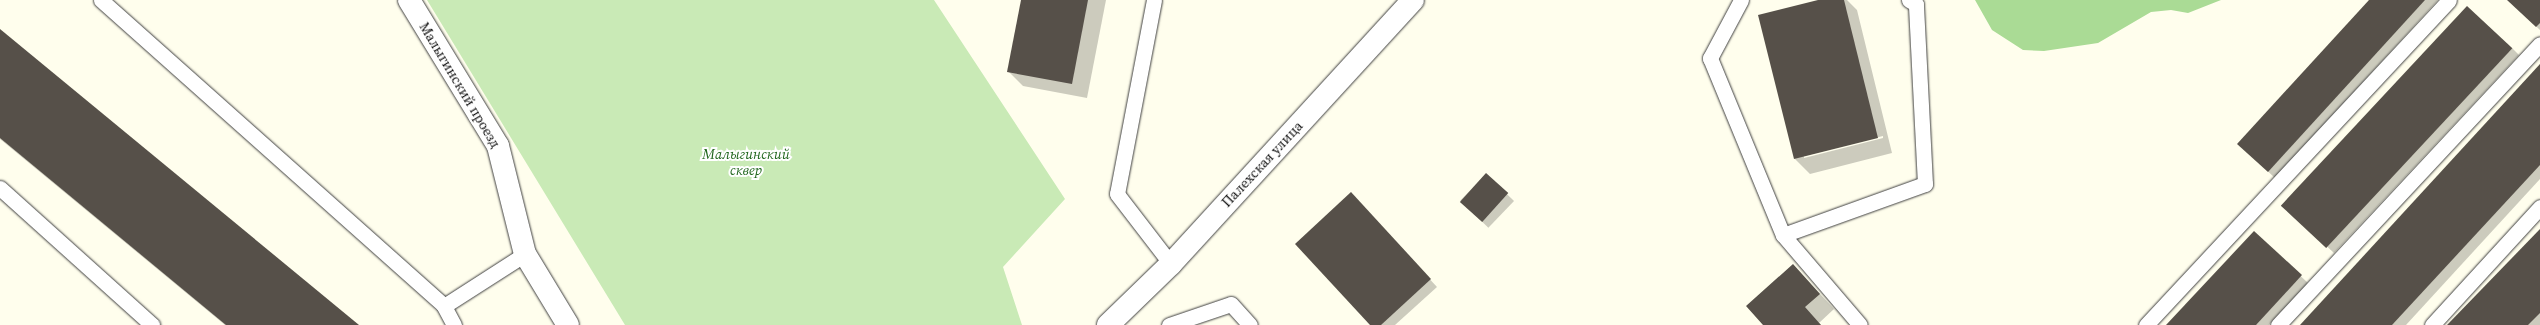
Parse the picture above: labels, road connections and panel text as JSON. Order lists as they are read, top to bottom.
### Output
{
  "streets": {
    "street": ["Малыгинский проезд", "Палехская улица"]
  },
  "parks": ["Малыгинский сквер"]
}
